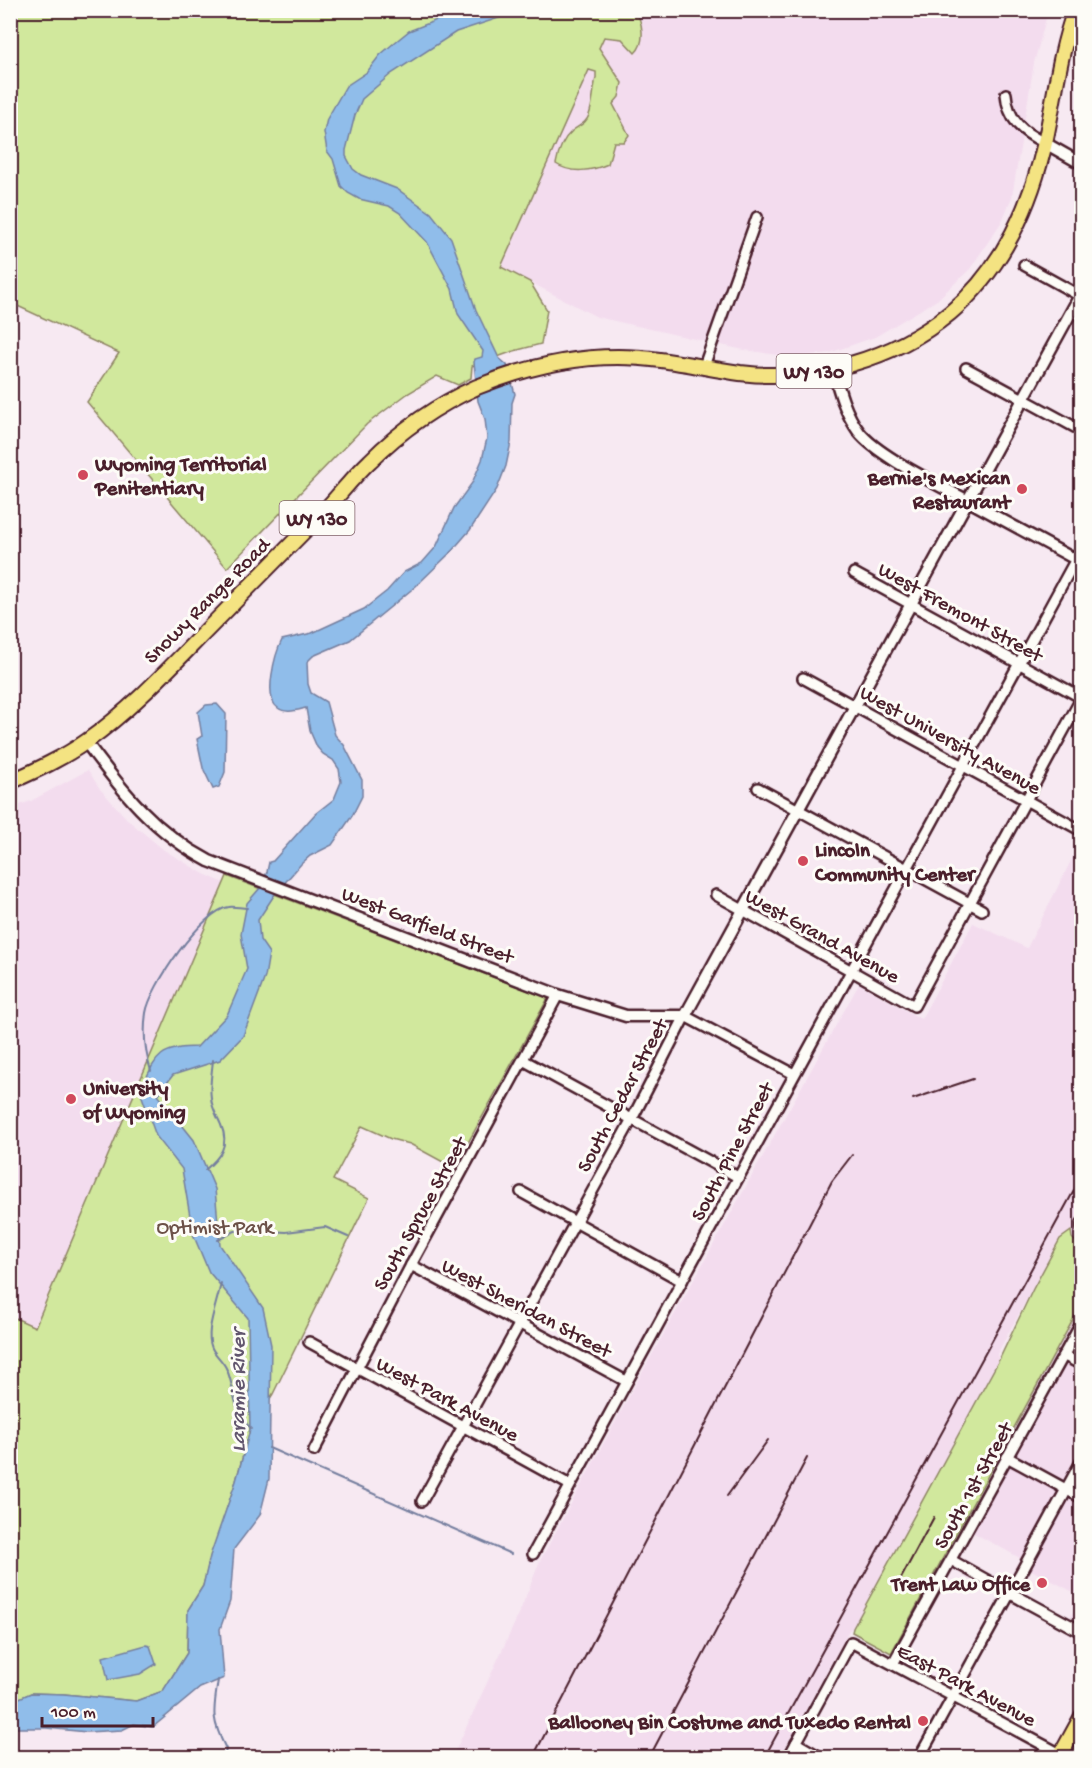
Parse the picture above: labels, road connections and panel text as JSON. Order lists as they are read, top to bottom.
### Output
{
  "streets": {
    "main road": ["WY 130", "Snowy Range Road"],
    "street": [
      "West Fremont Street",
      "West University Avenue",
      "West Garfield Street",
      "West Grand Avenue",
      "South Cedar Street",
      "South Pine Street",
      "South Spruce Street",
      "West Sheridan Street",
      "West Park Avenue",
      "South 1st Street",
      "East Park Avenue"
    ]
  },
  "crossings": [
    ["Snowy Range Road", "West Garfield Street"],
    ["West Fremont Street", "South Cedar Street"],
    ["West Fremont Street", "South Pine Street"],
    ["West University Avenue", "South Cedar Street"],
    ["West University Avenue", "South Pine Street"],
    ["West Garfield Street", "South Cedar Street"],
    ["West Garfield Street", "South Pine Street"],
    ["West Garfield Street", "South Spruce Street"],
    ["West Grand Avenue", "South Cedar Street"],
    ["West Grand Avenue", "South Pine Street"],
    ["South Cedar Street", "West Sheridan Street"],
    ["South Cedar Street", "West Park Avenue"],
    ["South Pine Street", "West Sheridan Street"],
    ["South Pine Street", "West Park Avenue"],
    ["South Spruce Street", "West Sheridan Street"],
    ["South Spruce Street", "West Park Avenue"],
    ["South 1st Street", "East Park Avenue"]
  ],
  "water": ["Laramie River"],
  "parks": ["Optimist Park"],
  "places": [
    "Wyoming Territorial Penitentiary",
    "Bernie's Mexican Restaurant",
    "Lincoln Community Center",
    "University of Wyoming",
    "Trent Law Office",
    "Ballooney Bin Costume and Tuxedo Rental"
  ],
  "scale_bar": "100 m"
}
